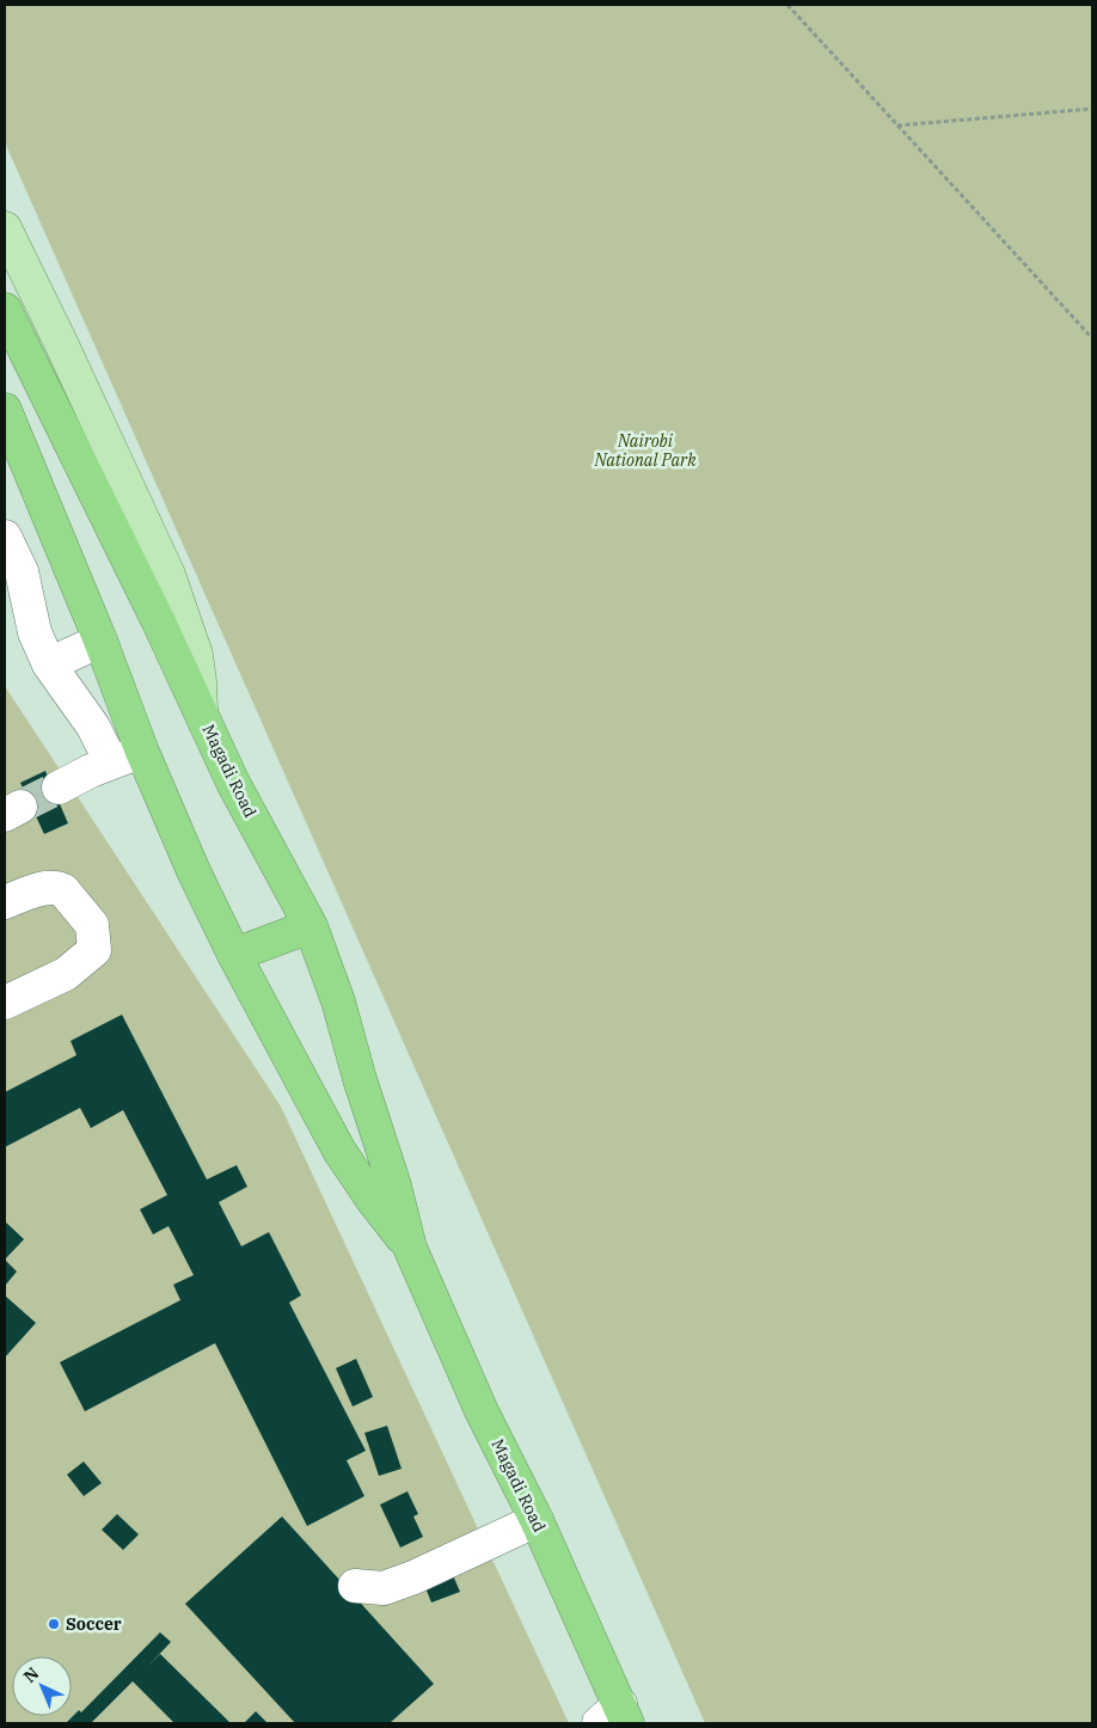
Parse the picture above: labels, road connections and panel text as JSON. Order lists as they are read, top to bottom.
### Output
{
  "streets": {
    "highway": ["Magadi Road"]
  },
  "parks": ["Nairobi National Park"],
  "places": ["Soccer"],
  "north": "top left"
}
